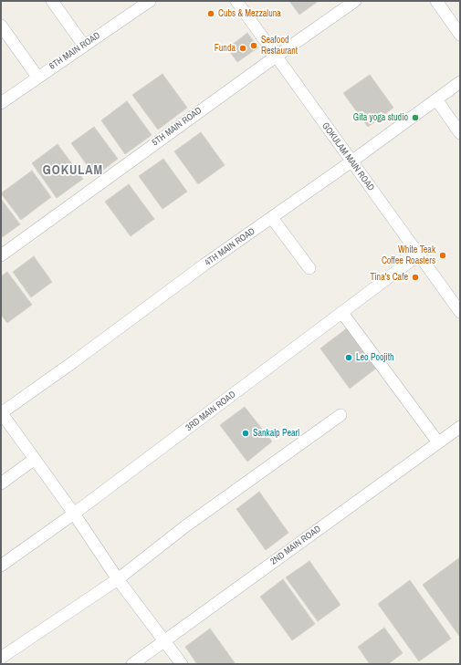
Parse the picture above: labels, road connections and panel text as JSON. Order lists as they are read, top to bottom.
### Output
{
  "streets": {
    "street": [
      "6TH MAIN ROAD",
      "5TH MAIN ROAD",
      "GOKULAM MAIN ROAD",
      "4TH MAIN ROAD",
      "3RD MAIN ROAD",
      "2ND MAIN ROAD"
    ]
  },
  "crossings": [
    ["5TH MAIN ROAD", "GOKULAM MAIN ROAD"],
    ["GOKULAM MAIN ROAD", "4TH MAIN ROAD"],
    ["GOKULAM MAIN ROAD", "3RD MAIN ROAD"]
  ],
  "districts": ["GOKULAM"],
  "places": [
    "Cubs & Mezzaluna",
    "Seafood Restaurant",
    "Funda",
    "Gita yoga studio",
    "White Teak Coffee Roasters",
    "Tina's Cafe",
    "Leo Poojith",
    "Sankalp Pearl"
  ]
}
